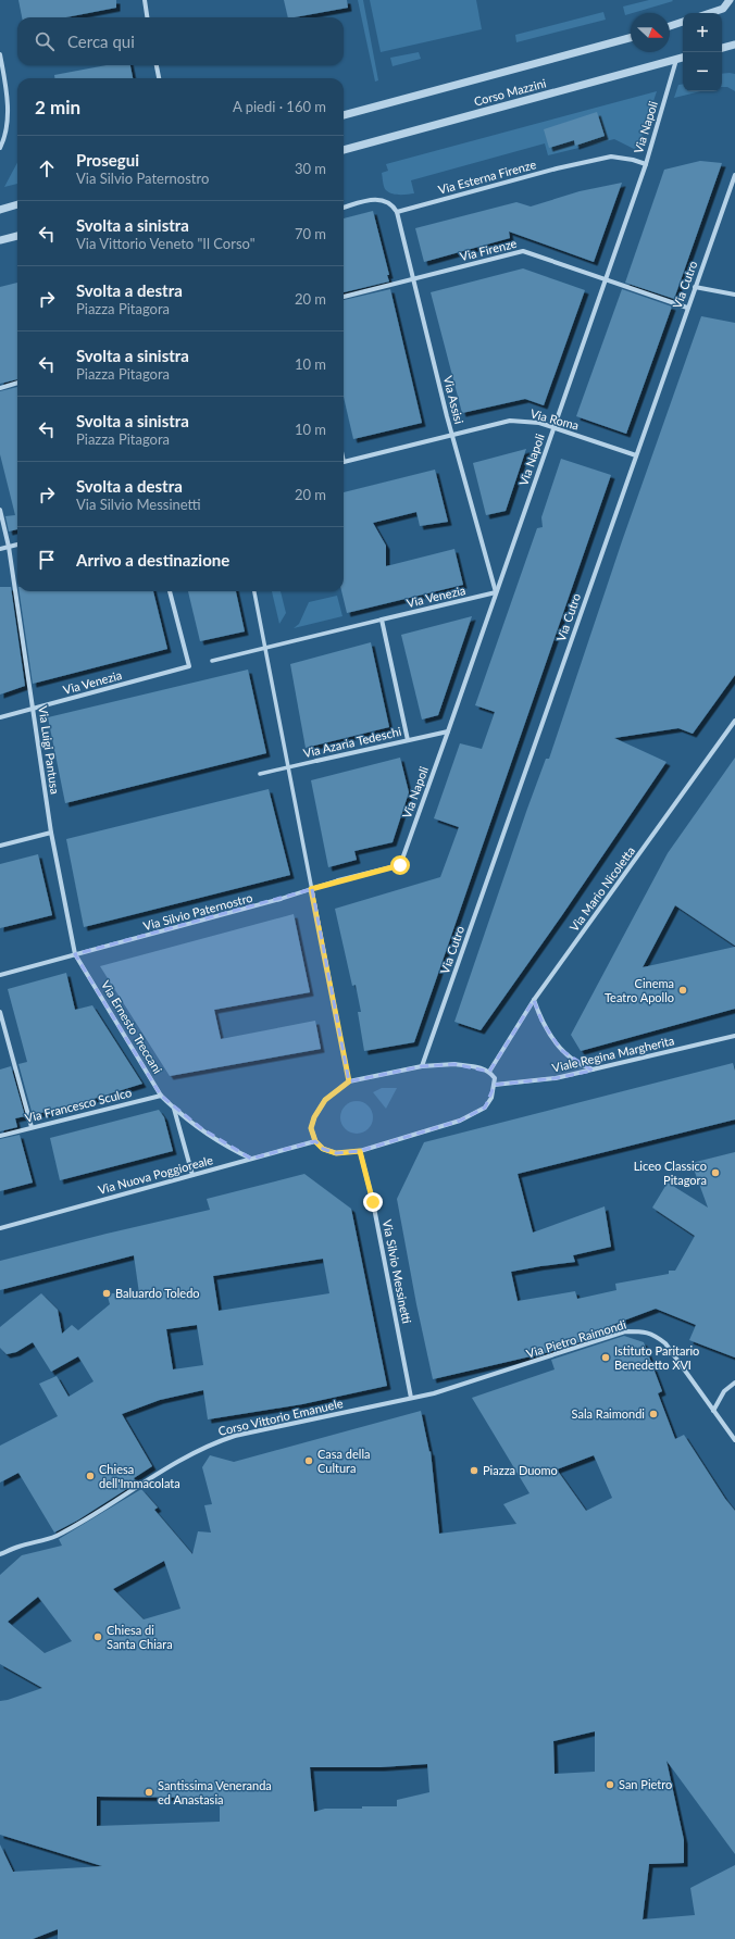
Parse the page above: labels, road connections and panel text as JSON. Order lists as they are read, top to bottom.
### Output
{
  "streets": {
    "street": [
      "Corso Mazzini",
      "Via Napoli",
      "Via Esterna Firenze",
      "Via Firenze",
      "Via Cutro",
      "Via Assisi",
      "Via Roma",
      "Via Venezia",
      "Via Azaria Tedeschi",
      "Via Luigi Pantusa",
      "Via Mario Nicoletta",
      "Via Silvio Paternostro",
      "Via Ernesto Treccani",
      "Viale Regina Margherita",
      "Via Francesco Sculco",
      "Via Nuova Poggioreale",
      "Via Silvio Messinetti",
      "Via Pietro Raimondi",
      "Corso Vittorio Emanuele"
    ]
  },
  "crossings": [
    ["Corso Mazzini", "Via Napoli"],
    ["Via Napoli", "Via Esterna Firenze"],
    ["Via Napoli", "Via Firenze"],
    ["Via Napoli", "Via Assisi"],
    ["Via Napoli", "Via Roma"],
    ["Via Napoli", "Via Venezia"],
    ["Via Napoli", "Via Azaria Tedeschi"],
    ["Via Napoli", "Via Silvio Paternostro"],
    ["Via Esterna Firenze", "Via Assisi"],
    ["Via Firenze", "Via Cutro"],
    ["Via Firenze", "Via Assisi"],
    ["Via Cutro", "Via Roma"],
    ["Via Assisi", "Via Roma"],
    ["Via Assisi", "Via Venezia"],
    ["Via Venezia", "Via Luigi Pantusa"],
    ["Via Luigi Pantusa", "Via Silvio Paternostro"],
    ["Via Luigi Pantusa", "Via Ernesto Treccani"],
    ["Via Silvio Paternostro", "Via Ernesto Treccani"],
    ["Via Ernesto Treccani", "Via Francesco Sculco"],
    ["Via Ernesto Treccani", "Via Nuova Poggioreale"],
    ["Via Silvio Messinetti", "Via Pietro Raimondi"],
    ["Via Silvio Messinetti", "Corso Vittorio Emanuele"],
    ["Via Pietro Raimondi", "Corso Vittorio Emanuele"]
  ],
  "places": [
    "Cinema Teatro Apollo",
    "Liceo Classico Pitagora",
    "Baluardo Toledo",
    "Istituto Paritario Benedetto XVI",
    "Sala Raimondi",
    "Casa della Cultura",
    "Piazza Duomo",
    "Chiesa dell'Immacolata",
    "Chiesa di Santa Chiara",
    "San Pietro",
    "Santissima Veneranda ed Anastasia"
  ],
  "north": "right",
  "page": {
    "map_buttons": ["+", "−"],
    "search": "Cerca qui",
    "heading": ["2 min", "A piedi · 160 m"],
    "list": [
      ["Prosegui", "Via Silvio Paternostro", "30 m"],
      ["Svolta a sinistra", "Via Vittorio Veneto \"Il Corso\"", "70 m"],
      ["Svolta a destra", "Piazza Pitagora", "20 m"],
      ["Svolta a sinistra", "Piazza Pitagora", "10 m"],
      ["Svolta a sinistra", "Piazza Pitagora", "10 m"],
      ["Svolta a destra", "Via Silvio Messinetti", "20 m"],
      "Arrivo a destinazione"
    ]
  }
}
